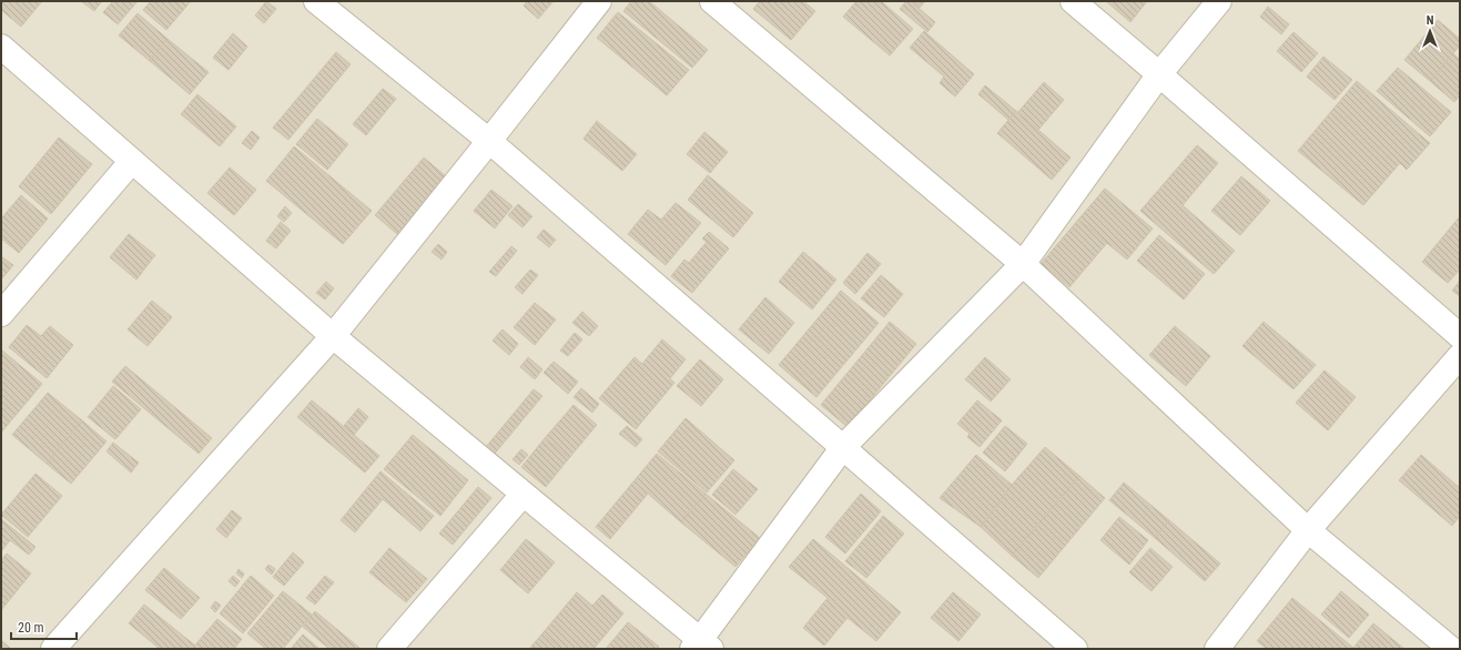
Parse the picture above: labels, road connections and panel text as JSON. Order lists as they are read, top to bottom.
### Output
{
  "scale_bar": "20 m",
  "north": "top"
}
